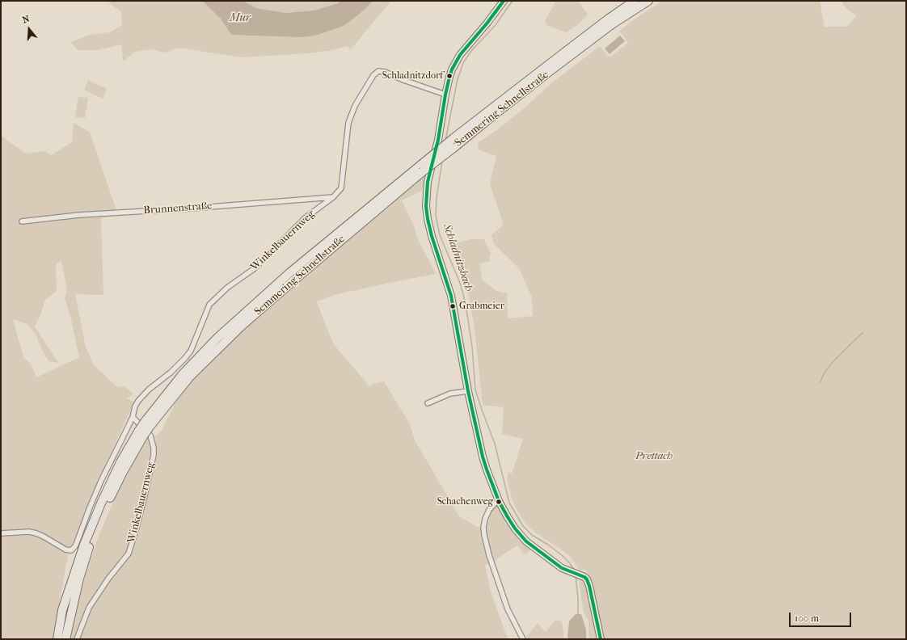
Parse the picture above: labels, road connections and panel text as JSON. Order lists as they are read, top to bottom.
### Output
{
  "streets": {
    "highway": ["Semmering Schnellstraße"],
    "street": ["Brunnenstraße", "Winkelbauernweg"]
  },
  "crossings": [
    ["Brunnenstraße", "Winkelbauernweg"]
  ],
  "water": ["Mur", "Schladnitzbach"],
  "parks": ["Prettach"],
  "places": ["Schladnitzdorf", "Grabmeier", "Schachenweg"],
  "scale_bar": "100 m",
  "north": "top"
}
